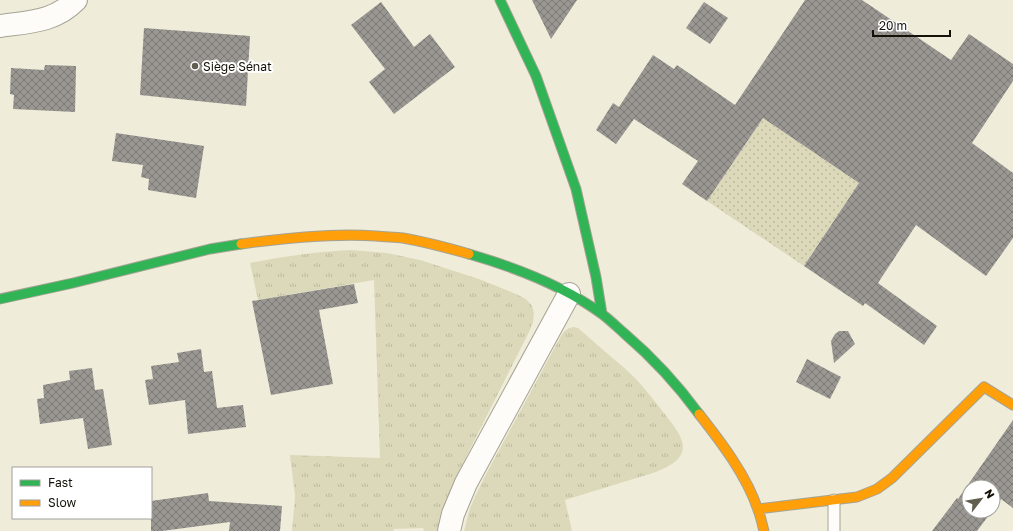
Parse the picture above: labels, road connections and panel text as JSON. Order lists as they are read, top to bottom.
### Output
{
  "places": ["Siège Sénat"],
  "legend": ["Fast", "Slow"],
  "scale_bar": "20 m",
  "north": "top right"
}
